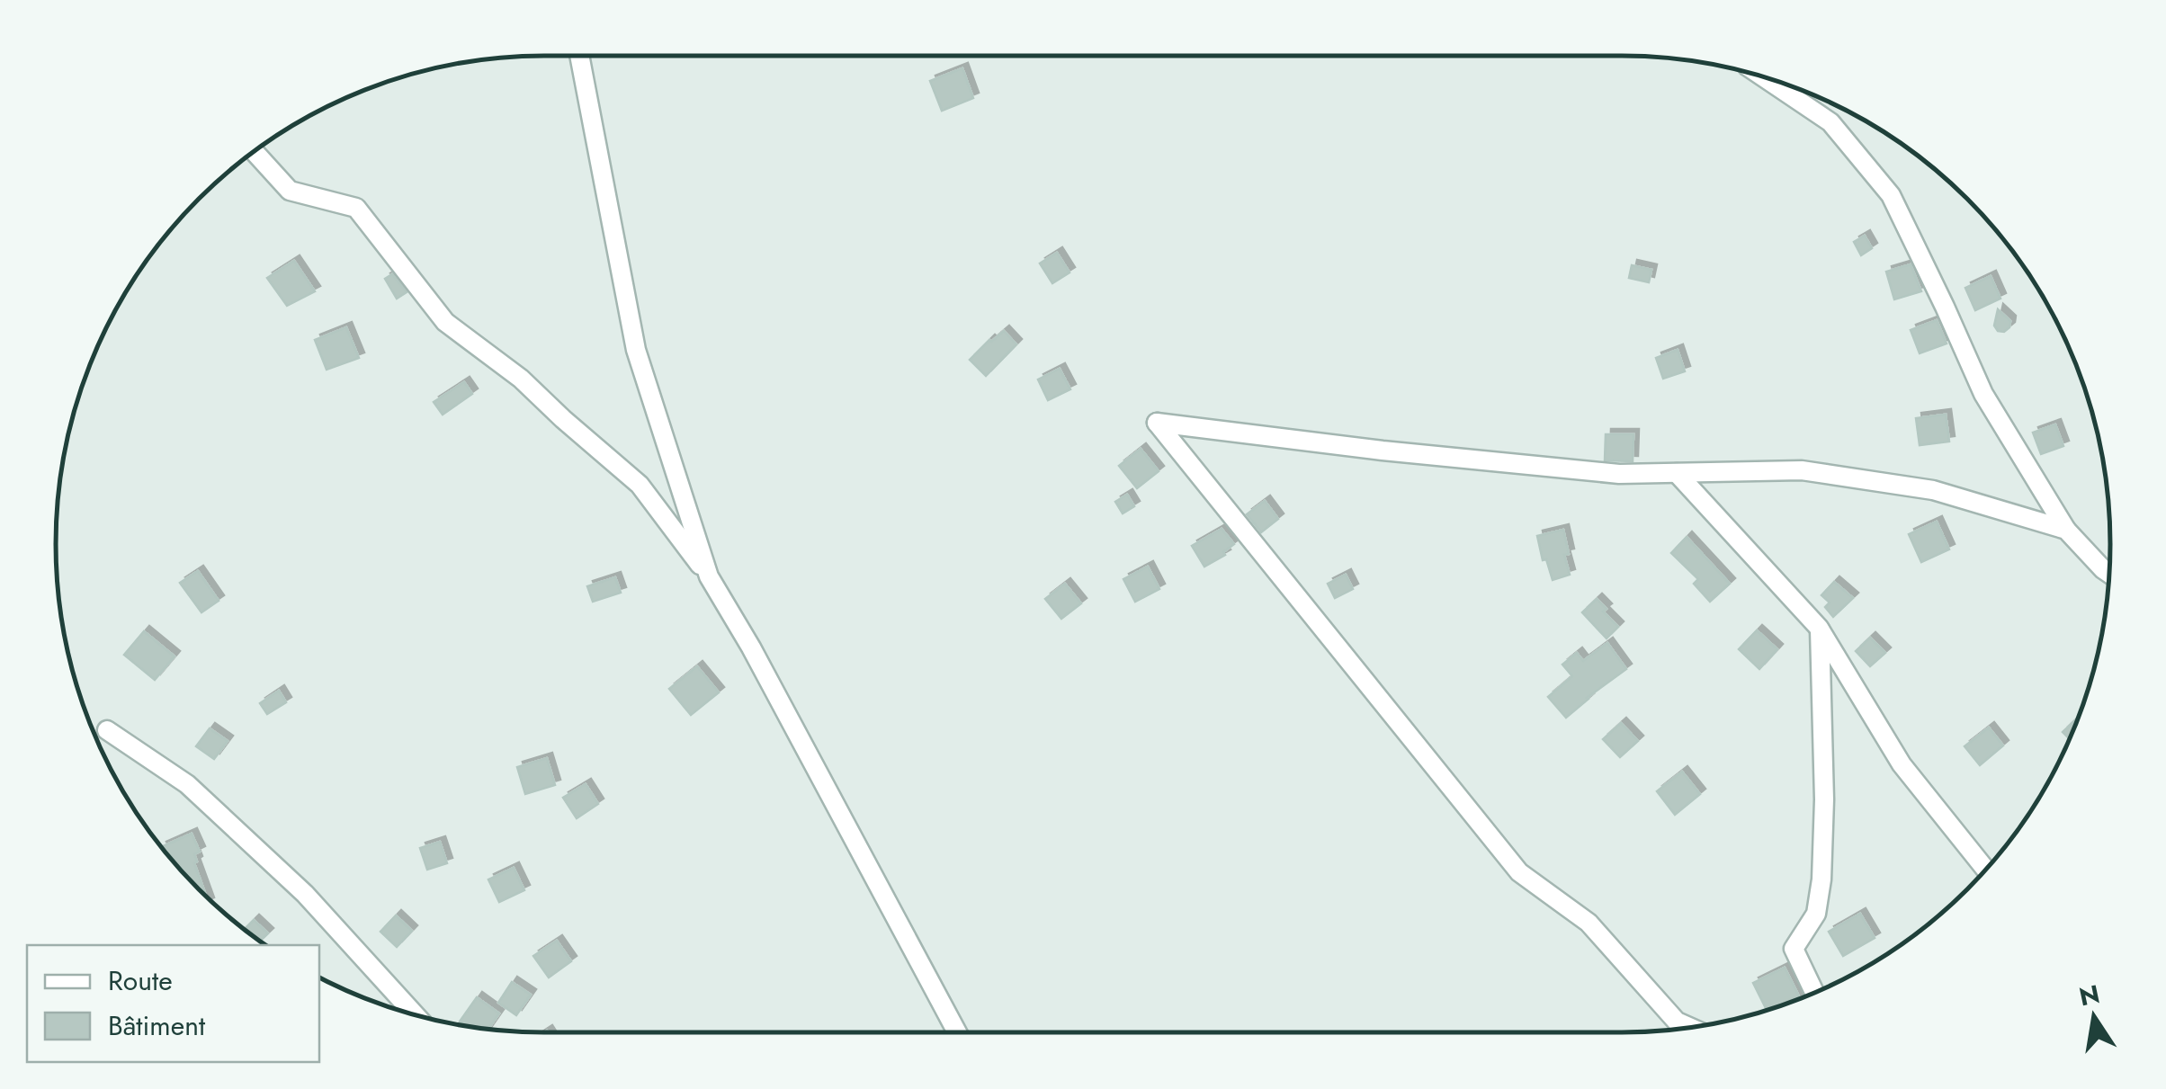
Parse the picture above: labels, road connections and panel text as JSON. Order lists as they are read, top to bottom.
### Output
{
  "legend": ["Route", "Bâtiment"],
  "north": "top"
}
